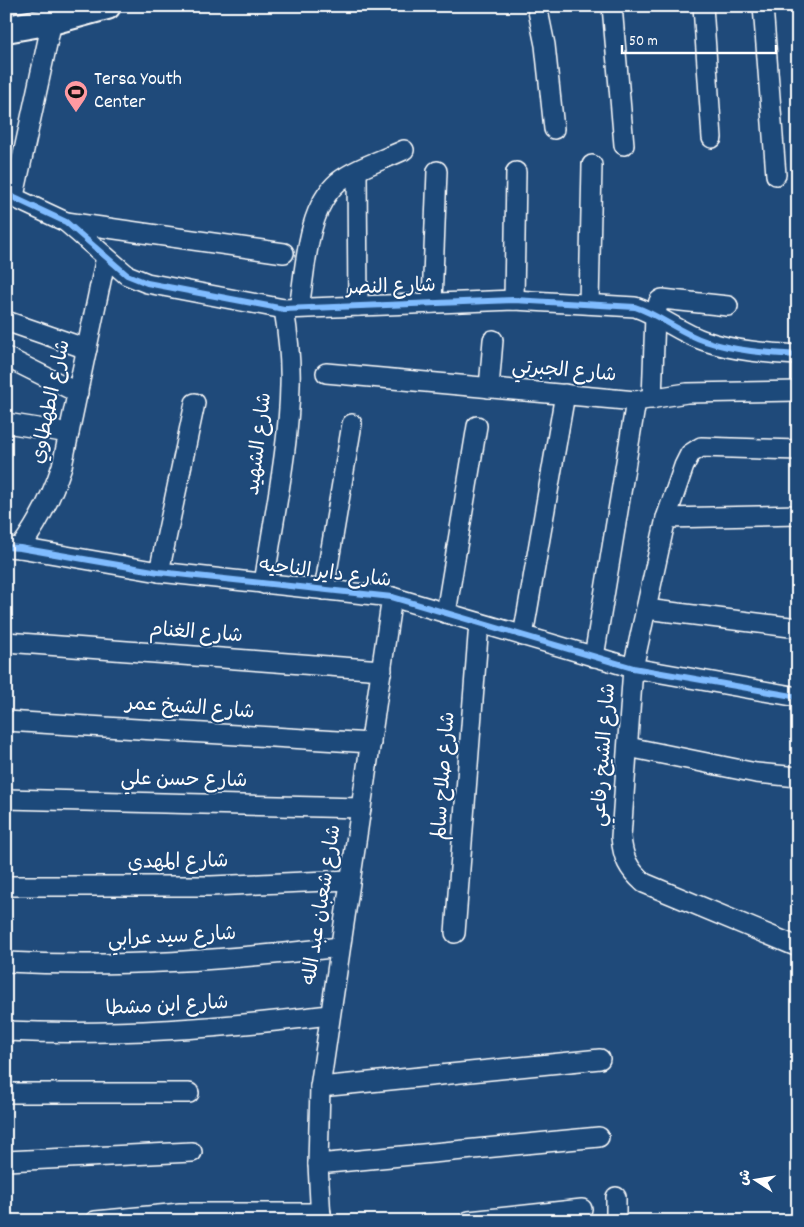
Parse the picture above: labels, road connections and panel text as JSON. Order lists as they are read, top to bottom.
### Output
{
  "streets": {
    "street": [
      "شارع النصر",
      "شارع الجبرتي",
      "شارع الطهطاوي",
      "شارع الشهيد",
      "شارع داير الناحيه",
      "شارع الغنام",
      "شارع الشيخ عمر",
      "شارع الشيخ رفاعي",
      "شارع صلاح سالم",
      "شارع حسن علي",
      "شارع المهدي",
      "شارع شعبان عبد الله",
      "شارع سيد عرابي",
      "شارع ابن مشطا"
    ]
  },
  "crossings": [
    ["شارع النصر", "شارع الطهطاوي"],
    ["شارع النصر", "شارع الشهيد"],
    ["شارع الطهطاوي", "شارع داير الناحيه"],
    ["شارع الشهيد", "شارع داير الناحيه"],
    ["شارع داير الناحيه", "شارع الشيخ رفاعي"],
    ["شارع داير الناحيه", "شارع صلاح سالم"],
    ["شارع داير الناحيه", "شارع شعبان عبد الله"],
    ["شارع الغنام", "شارع شعبان عبد الله"],
    ["شارع الشيخ عمر", "شارع شعبان عبد الله"],
    ["شارع حسن علي", "شارع شعبان عبد الله"],
    ["شارع المهدي", "شارع شعبان عبد الله"],
    ["شارع شعبان عبد الله", "شارع سيد عرابي"],
    ["شارع شعبان عبد الله", "شارع ابن مشطا"]
  ],
  "places": {
    "sports": ["Tersa Youth Center"]
  },
  "scale_bar": "50 m",
  "north": "left"
}
